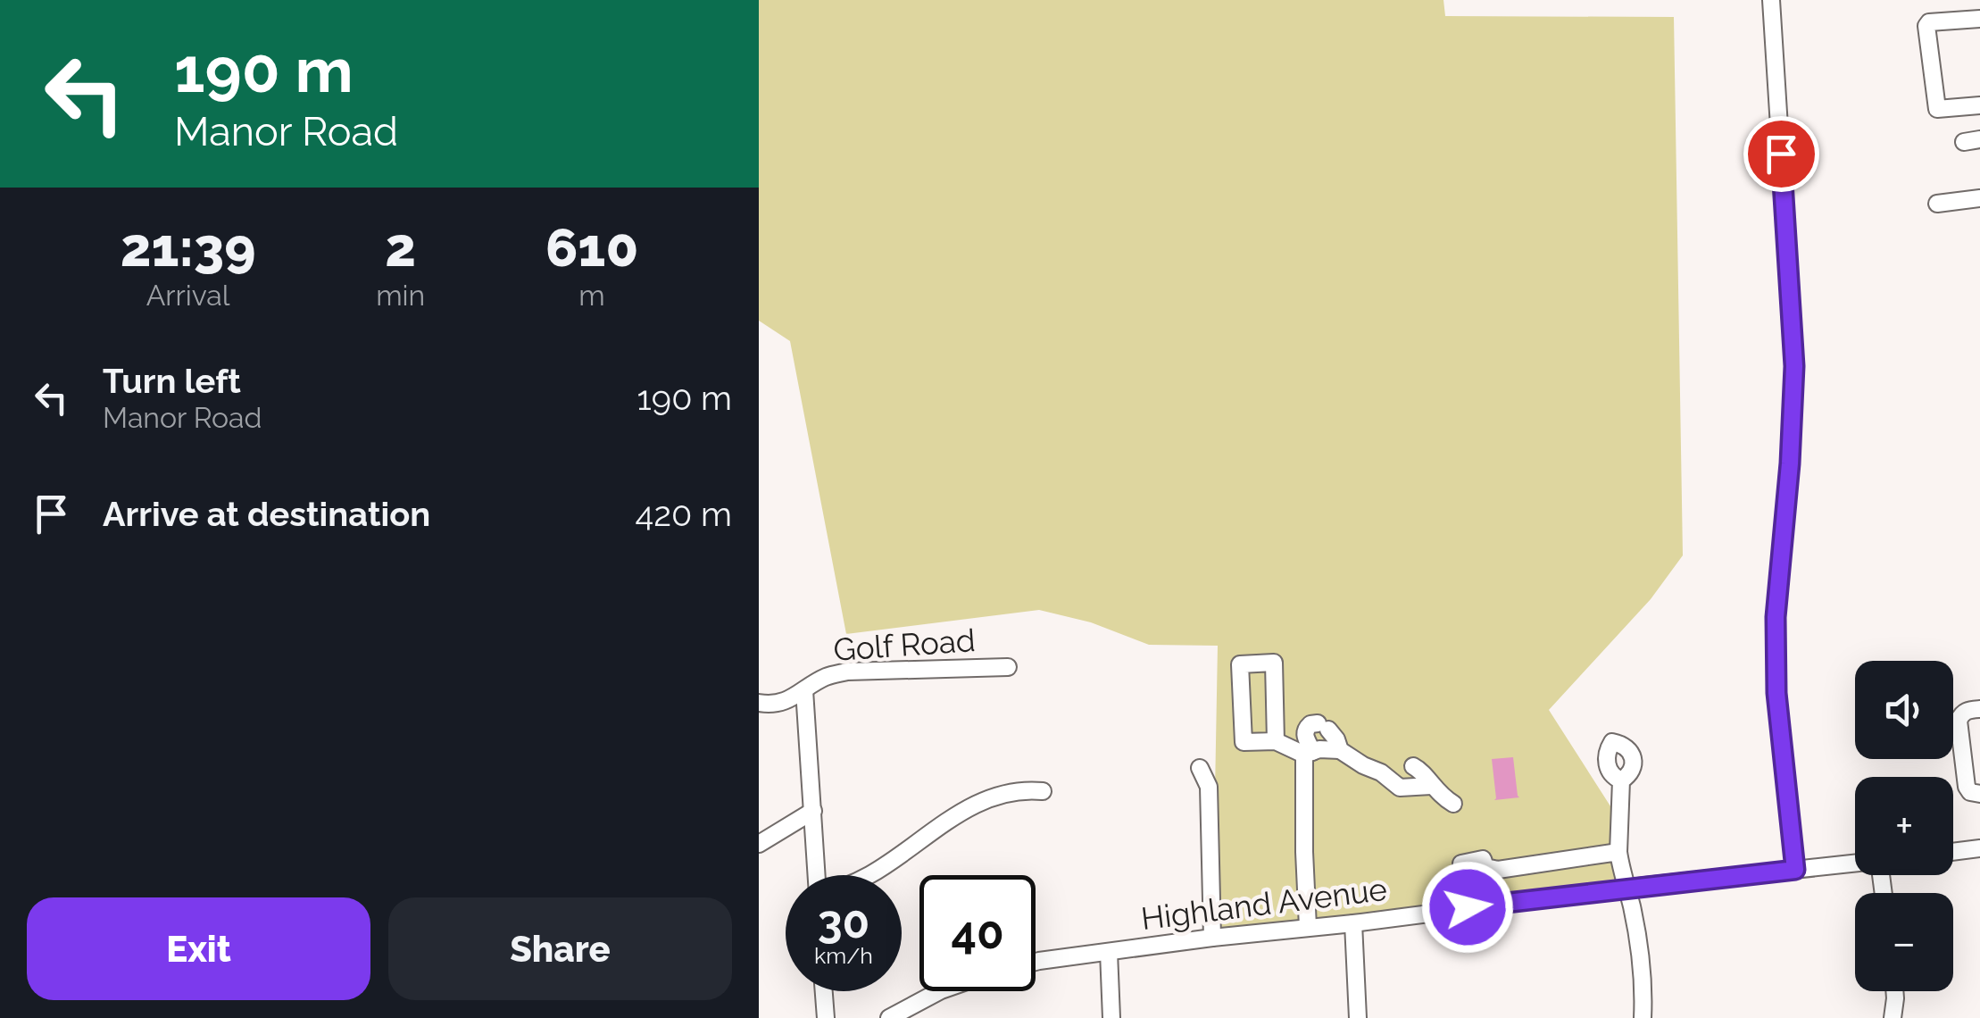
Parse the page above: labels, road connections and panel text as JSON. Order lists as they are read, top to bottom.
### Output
{
  "streets": {
    "street": ["Golf Road", "Highland Avenue"]
  },
  "page": {
    "turn": ["190 m", "Manor Road"],
    "eta": [
      "21:39",
      "Arrival",
      "2",
      "min",
      "610",
      "m"
    ],
    "list": [
      {
        "name": "Turn left",
        "note": "Manor Road",
        "value": "190 m"
      },
      {
        "name": "Arrive at destination",
        "value": "420 m"
      }
    ],
    "map_buttons": ["+", "−"],
    "speed": "30 km/h",
    "limit": "40",
    "buttons": ["Exit", "Share"]
  }
}
